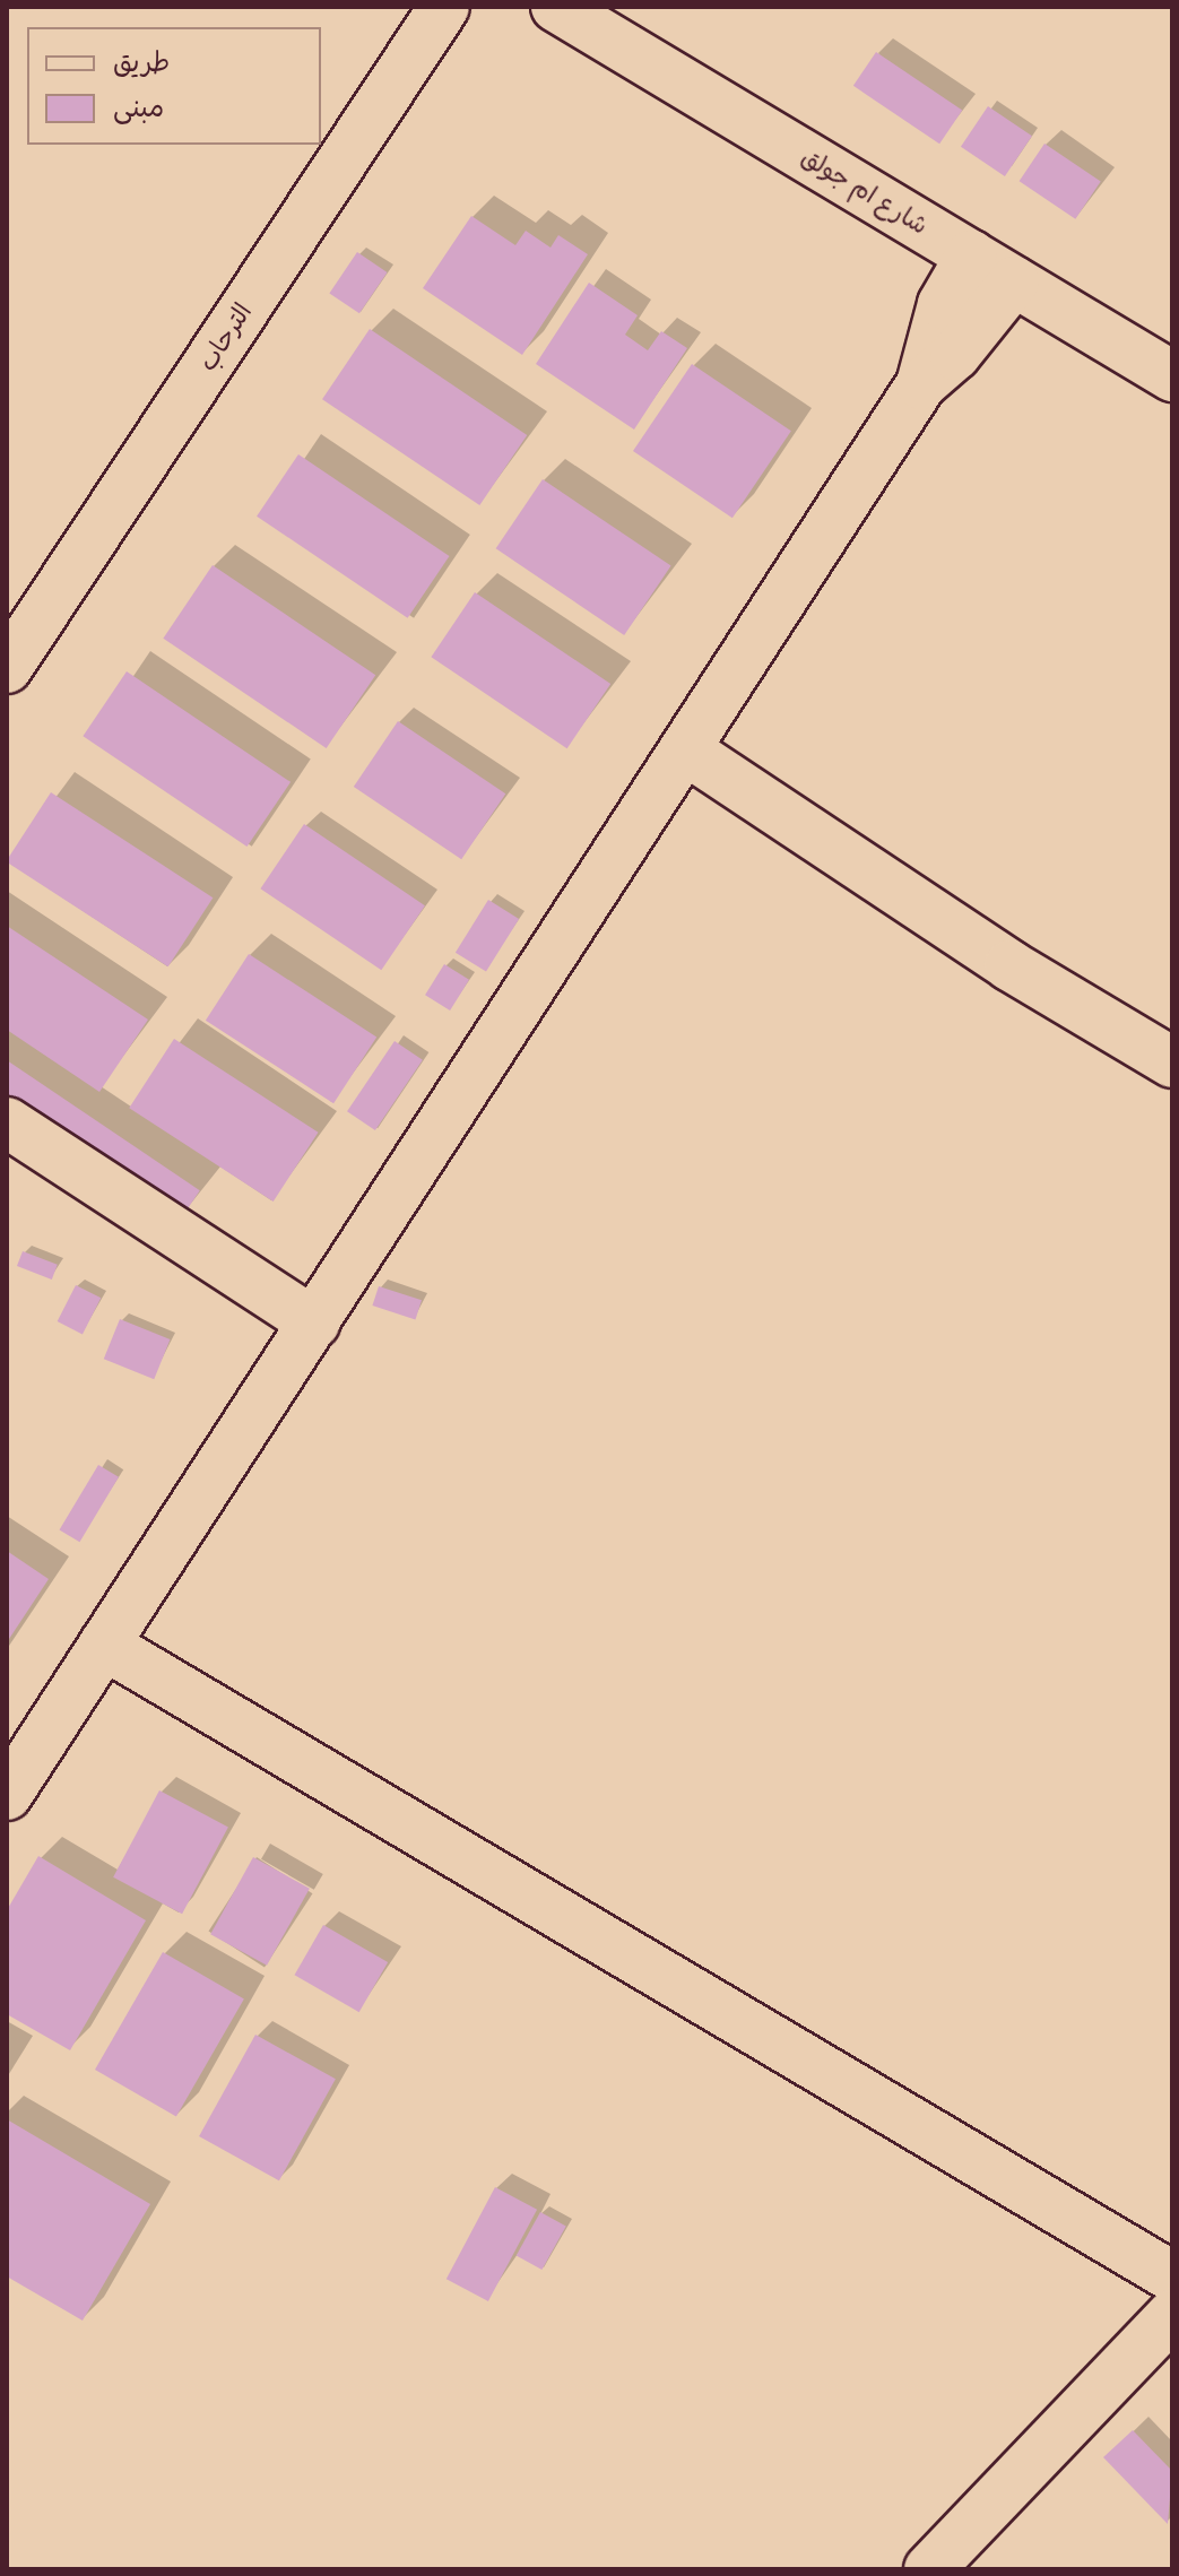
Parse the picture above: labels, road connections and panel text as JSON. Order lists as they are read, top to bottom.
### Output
{
  "streets": {
    "street": ["شارع ام جولق", "الترحاب"]
  },
  "legend": ["طريق", "مبنى"]
}
